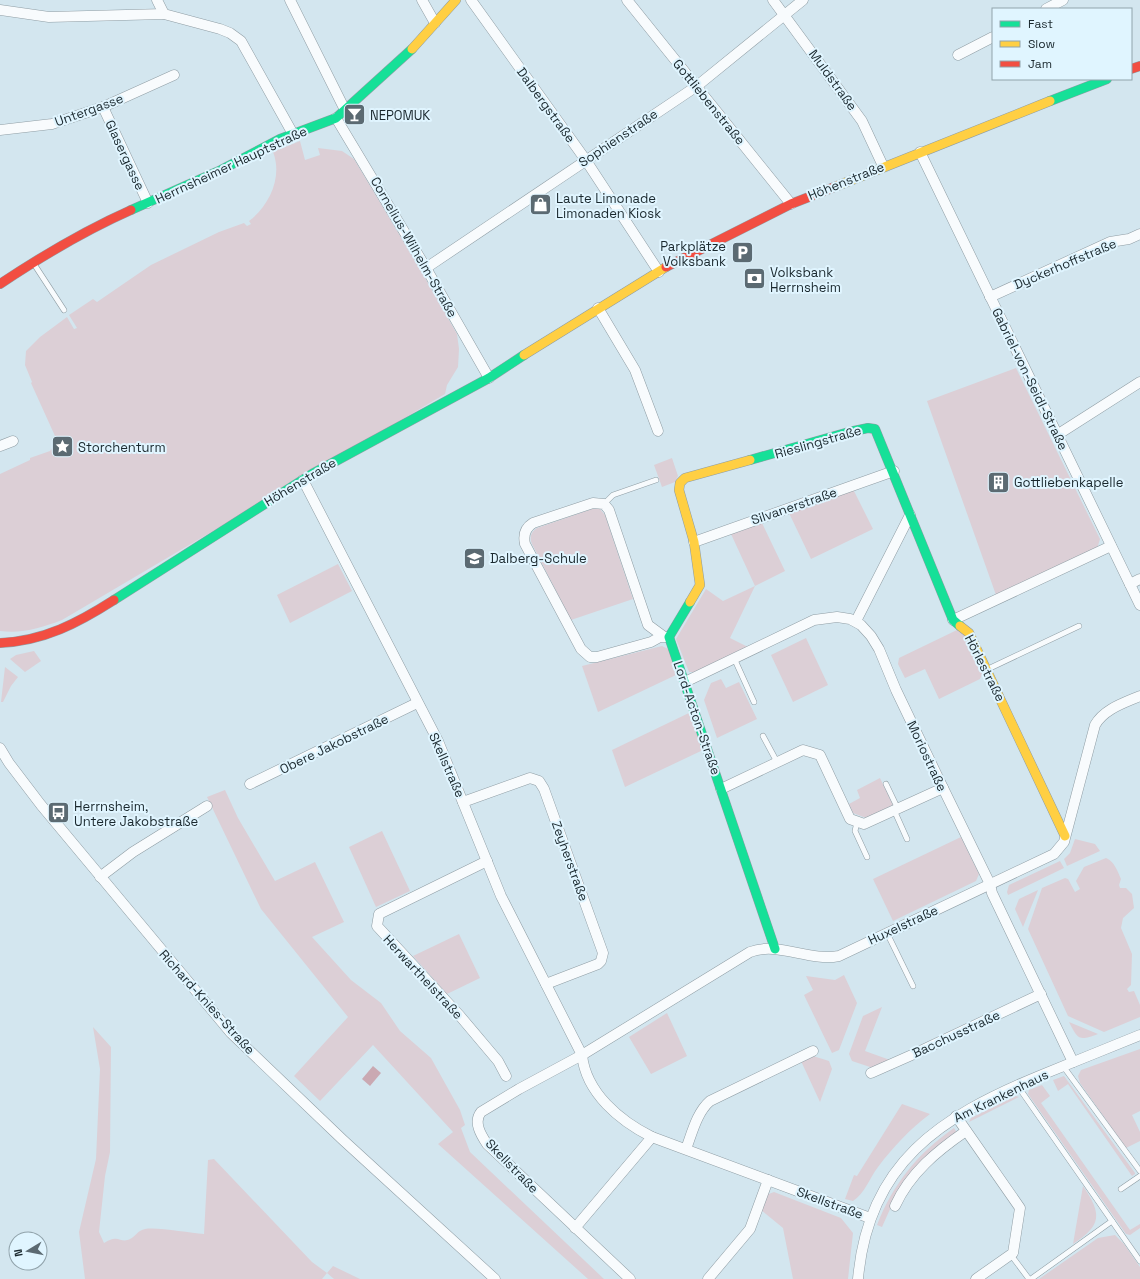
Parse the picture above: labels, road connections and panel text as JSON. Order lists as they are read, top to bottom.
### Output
{
  "streets": {
    "street": [
      "Muldstraße",
      "Gottliebenstraße",
      "Dalbergstraße",
      "Untergasse",
      "Sophienstraße",
      "Glasergasse",
      "Herrnsheimer Hauptstraße",
      "Höhenstraße",
      "Cornelius-Wilhelm-Straße",
      "Dyckerhoffstraße",
      "Gabriel-von-Seidl-Straße",
      "Rieslingstraße",
      "Silvanerstraße",
      "Hörlestraße",
      "Lord-Acton-Straße",
      "Obere Jakobstraße",
      "Moriostraße",
      "Skellstraße",
      "Zeyherstraße",
      "Huxelstraße",
      "Herwarthelstraße",
      "Richard-Knies-Straße",
      "Bacchusstraße",
      "Am Krankenhaus"
    ]
  },
  "crossings": [
    ["Muldstraße", "Sophienstraße"],
    ["Muldstraße", "Höhenstraße"],
    ["Gottliebenstraße", "Sophienstraße"],
    ["Gottliebenstraße", "Höhenstraße"],
    ["Dalbergstraße", "Sophienstraße"],
    ["Dalbergstraße", "Höhenstraße"],
    ["Untergasse", "Glasergasse"],
    ["Sophienstraße", "Cornelius-Wilhelm-Straße"],
    ["Glasergasse", "Herrnsheimer Hauptstraße"],
    ["Herrnsheimer Hauptstraße", "Cornelius-Wilhelm-Straße"],
    ["Höhenstraße", "Cornelius-Wilhelm-Straße"],
    ["Höhenstraße", "Gabriel-von-Seidl-Straße"],
    ["Höhenstraße", "Skellstraße"],
    ["Dyckerhoffstraße", "Gabriel-von-Seidl-Straße"],
    ["Rieslingstraße", "Silvanerstraße"],
    ["Rieslingstraße", "Hörlestraße"],
    ["Hörlestraße", "Huxelstraße"],
    ["Lord-Acton-Straße", "Huxelstraße"],
    ["Obere Jakobstraße", "Skellstraße"],
    ["Moriostraße", "Huxelstraße"],
    ["Moriostraße", "Bacchusstraße"],
    ["Moriostraße", "Am Krankenhaus"],
    ["Skellstraße", "Zeyherstraße"],
    ["Skellstraße", "Huxelstraße"],
    ["Skellstraße", "Herwarthelstraße"],
    ["Skellstraße", "Am Krankenhaus"]
  ],
  "places": {
    "bar": ["NEPOMUK"],
    "shop": ["Laute Limonade Limonaden Kiosk"],
    "parking": ["Parkplätze Volksbank"],
    "bank": ["Volksbank Herrnsheim"],
    "place": ["Storchenturm"],
    "building": ["Gottliebenkapelle"],
    "school or university": ["Dalberg-Schule"],
    "bus stop": ["Herrnsheim, Untere Jakobstraße"]
  },
  "legend": ["Fast", "Slow", "Jam"],
  "north": "left"
}
